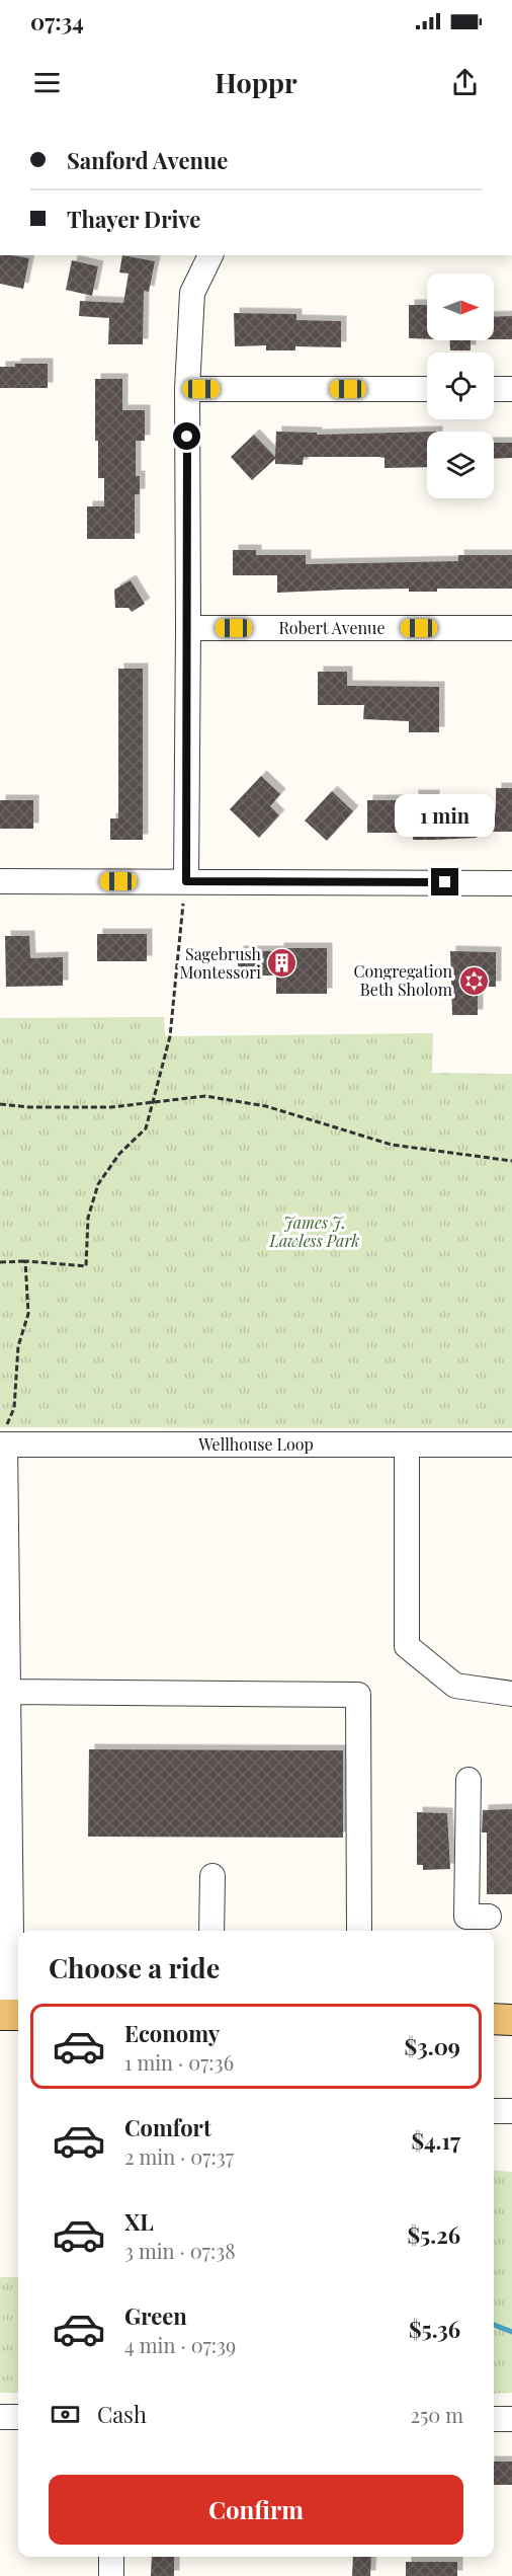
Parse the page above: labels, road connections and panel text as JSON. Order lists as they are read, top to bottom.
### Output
{
  "streets": {
    "street": ["Robert Avenue", "Wellhouse Loop"]
  },
  "parks": ["James J. Lawless Park"],
  "places": {
    "building": ["Sagebrush Montessori"],
    "synagogue": ["Congregation Beth Sholom"]
  },
  "north": "right",
  "page": {
    "status": "07:34",
    "header": "Hoppr",
    "banner": ["Sanford Avenue", "Thayer Drive"],
    "bubble": "1 min",
    "heading": "Choose a ride",
    "list": [
      {
        "name": "Economy",
        "note": "1 min · 07:36",
        "value": "$3.09"
      },
      {
        "name": "Comfort",
        "note": "2 min · 07:37",
        "value": "$4.17"
      },
      {
        "name": "XL",
        "note": "3 min · 07:38",
        "value": "$5.26"
      },
      {
        "name": "Green",
        "note": "4 min · 07:39",
        "value": "$5.36"
      }
    ],
    "pay": ["Cash", "250 m"],
    "buttons": "Confirm"
  }
}
